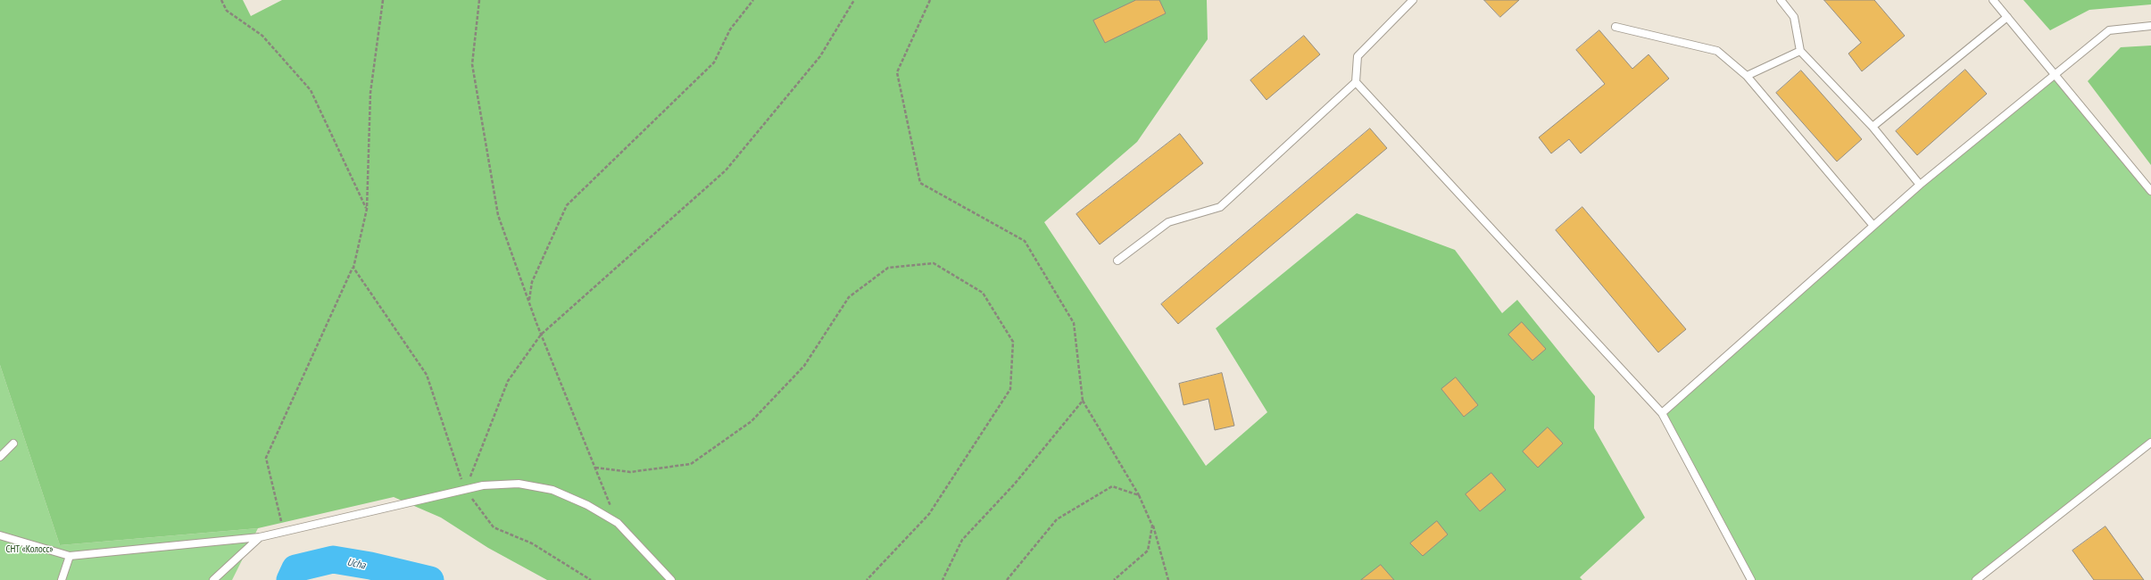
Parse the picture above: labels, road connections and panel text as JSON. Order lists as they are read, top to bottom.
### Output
{
  "water": ["Ucha"],
  "parks": ["СНТ «Колосс»"]
}
